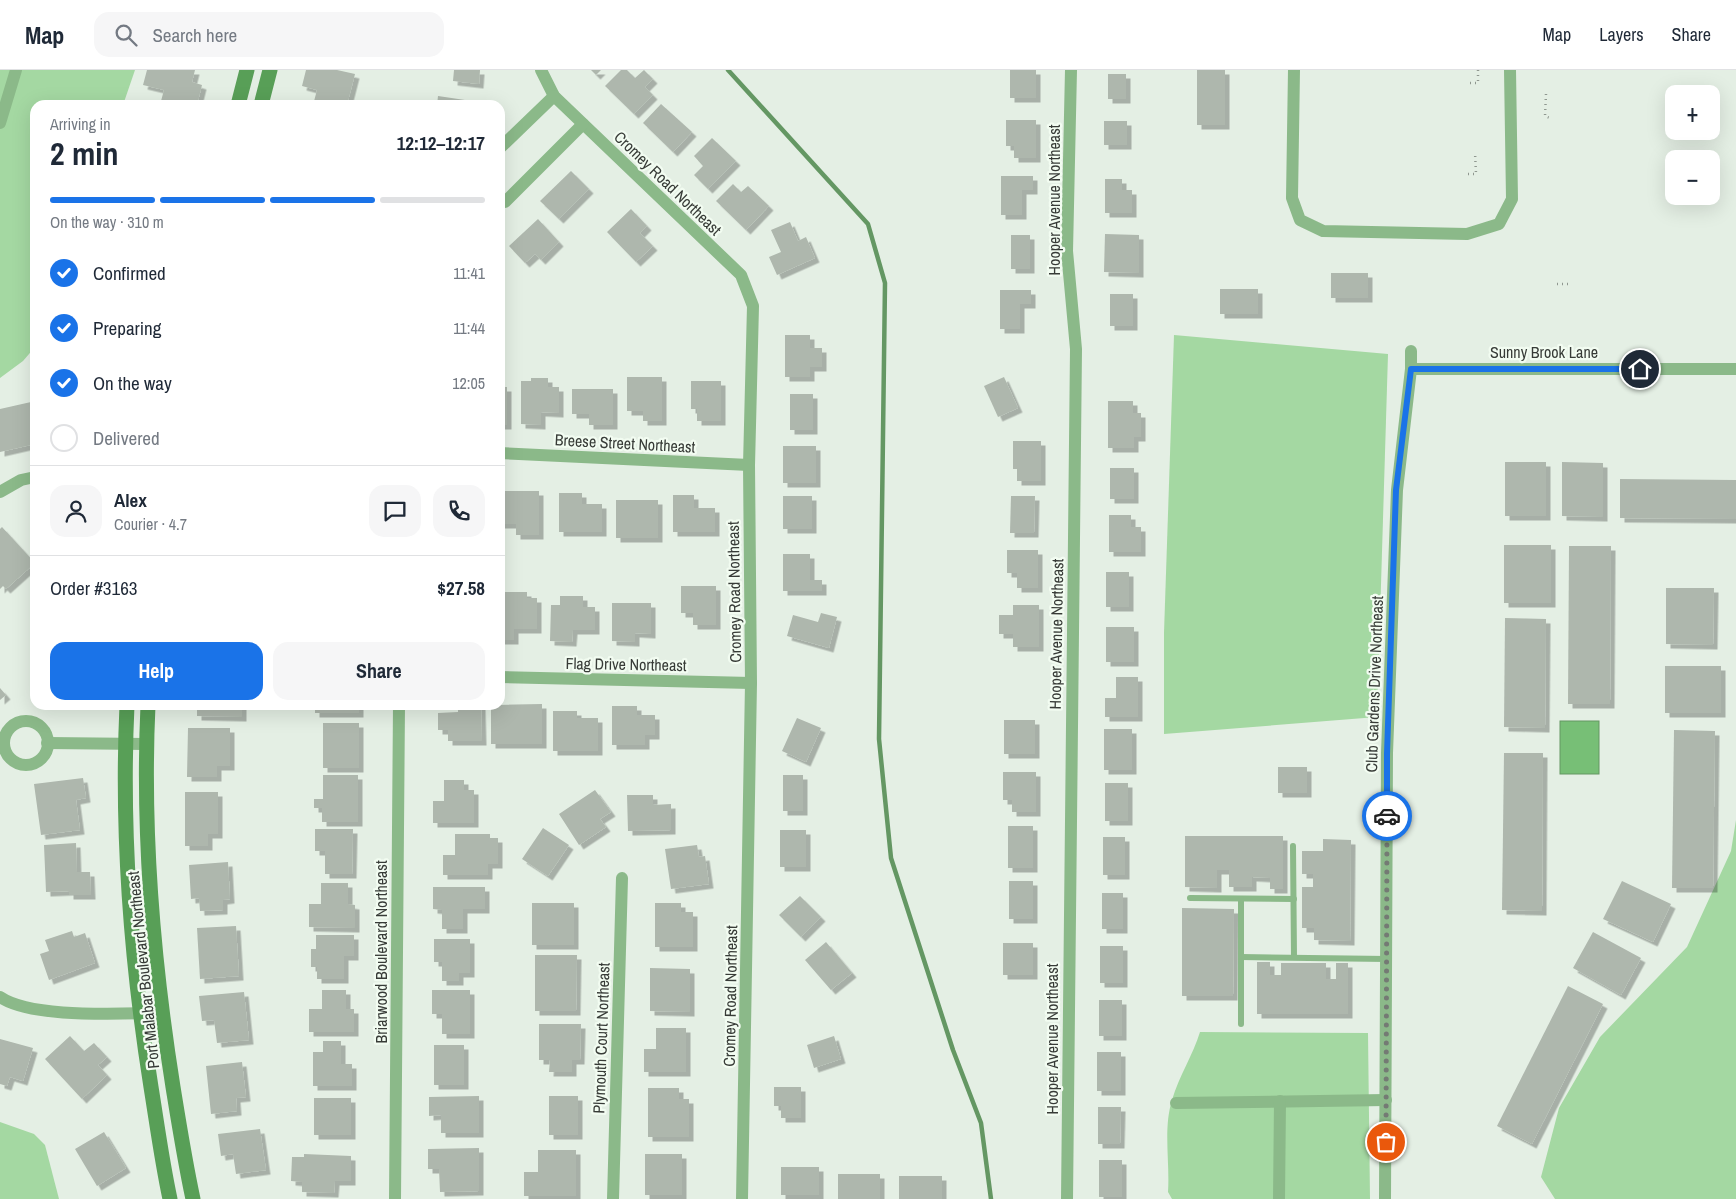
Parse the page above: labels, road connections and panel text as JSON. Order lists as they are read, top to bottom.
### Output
{
  "streets": {
    "street": [
      "Cromey Road Northeast",
      "Hooper Avenue Northeast",
      "Sunny Brook Lane",
      "Breese Street Northeast",
      "Flag Drive Northeast",
      "Club Gardens Drive Northeast",
      "Briarwood Boulevard Northeast",
      "Port Malabar Boulevard Northeast",
      "Plymouth Court Northeast"
    ]
  },
  "crossings": [
    ["Cromey Road Northeast", "Breese Street Northeast"],
    ["Cromey Road Northeast", "Flag Drive Northeast"],
    ["Sunny Brook Lane", "Club Gardens Drive Northeast"]
  ],
  "page": {
    "header": "Map",
    "search": "Search here",
    "nav": ["Map", "Layers", "Share"],
    "map_buttons": ["+", "−"],
    "heading": ["2 min", "Arriving in", "12:12–12:17"],
    "panel": [
      "Alex",
      "Courier · 4.7",
      "Order #3163",
      "$27.58"
    ],
    "bar": "On the way · 310 m",
    "list": [
      ["Confirmed", "11:41"],
      ["Preparing", "11:44"],
      ["On the way", "12:05"],
      "Delivered"
    ],
    "buttons": ["Help", "Share"]
  }
}
